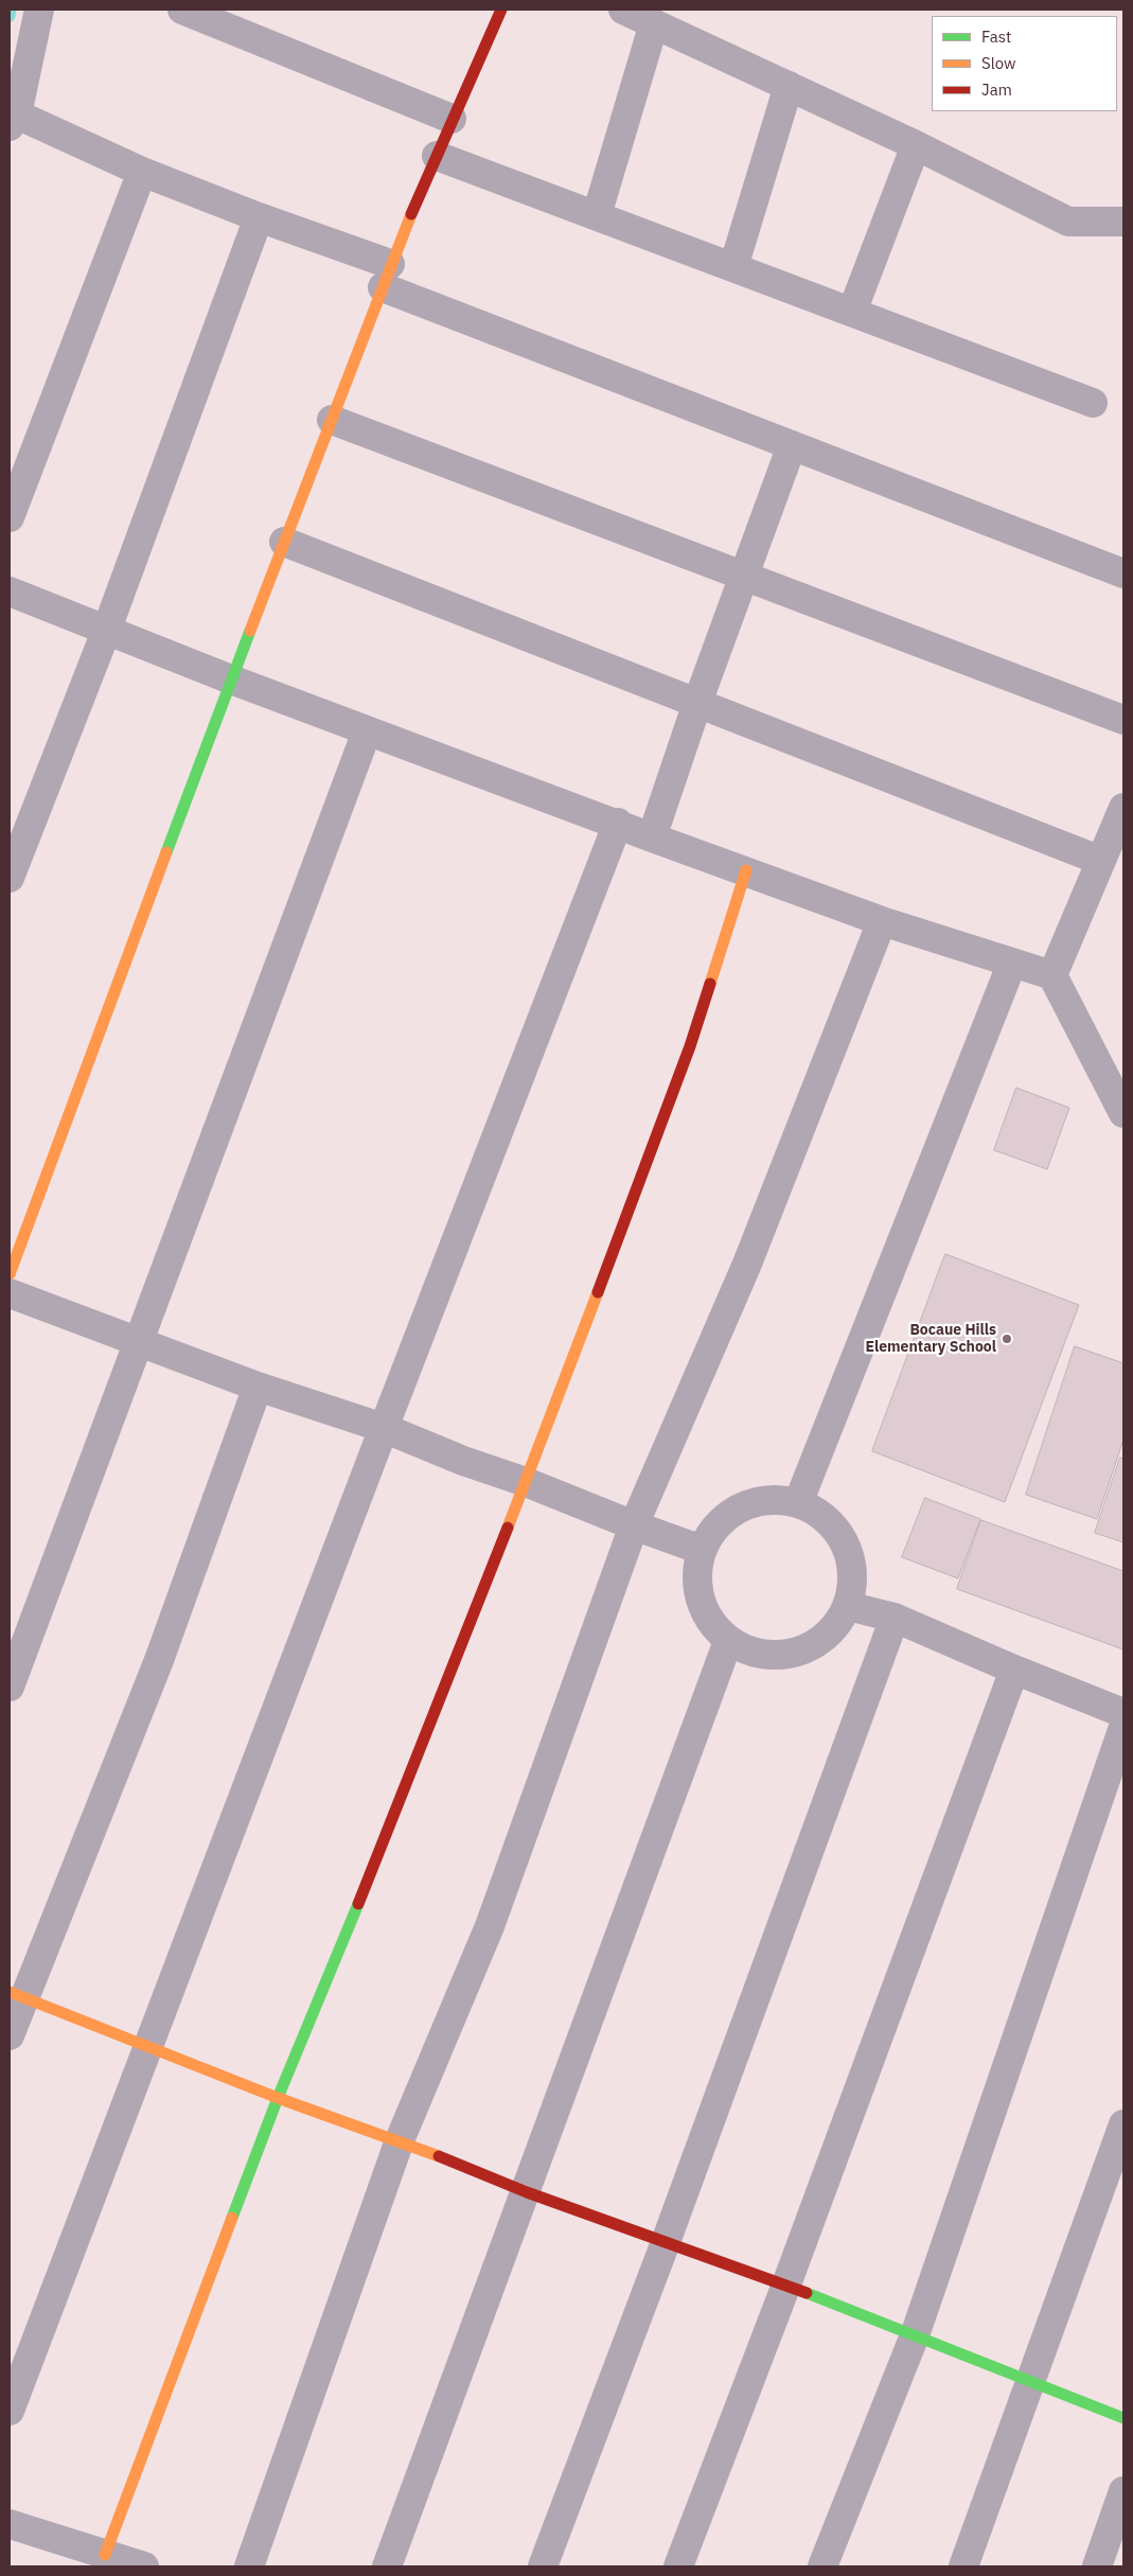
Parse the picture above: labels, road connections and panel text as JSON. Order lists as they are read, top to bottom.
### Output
{
  "places": ["Bocaue Hills Elementary School"],
  "legend": ["Fast", "Slow", "Jam"]
}
